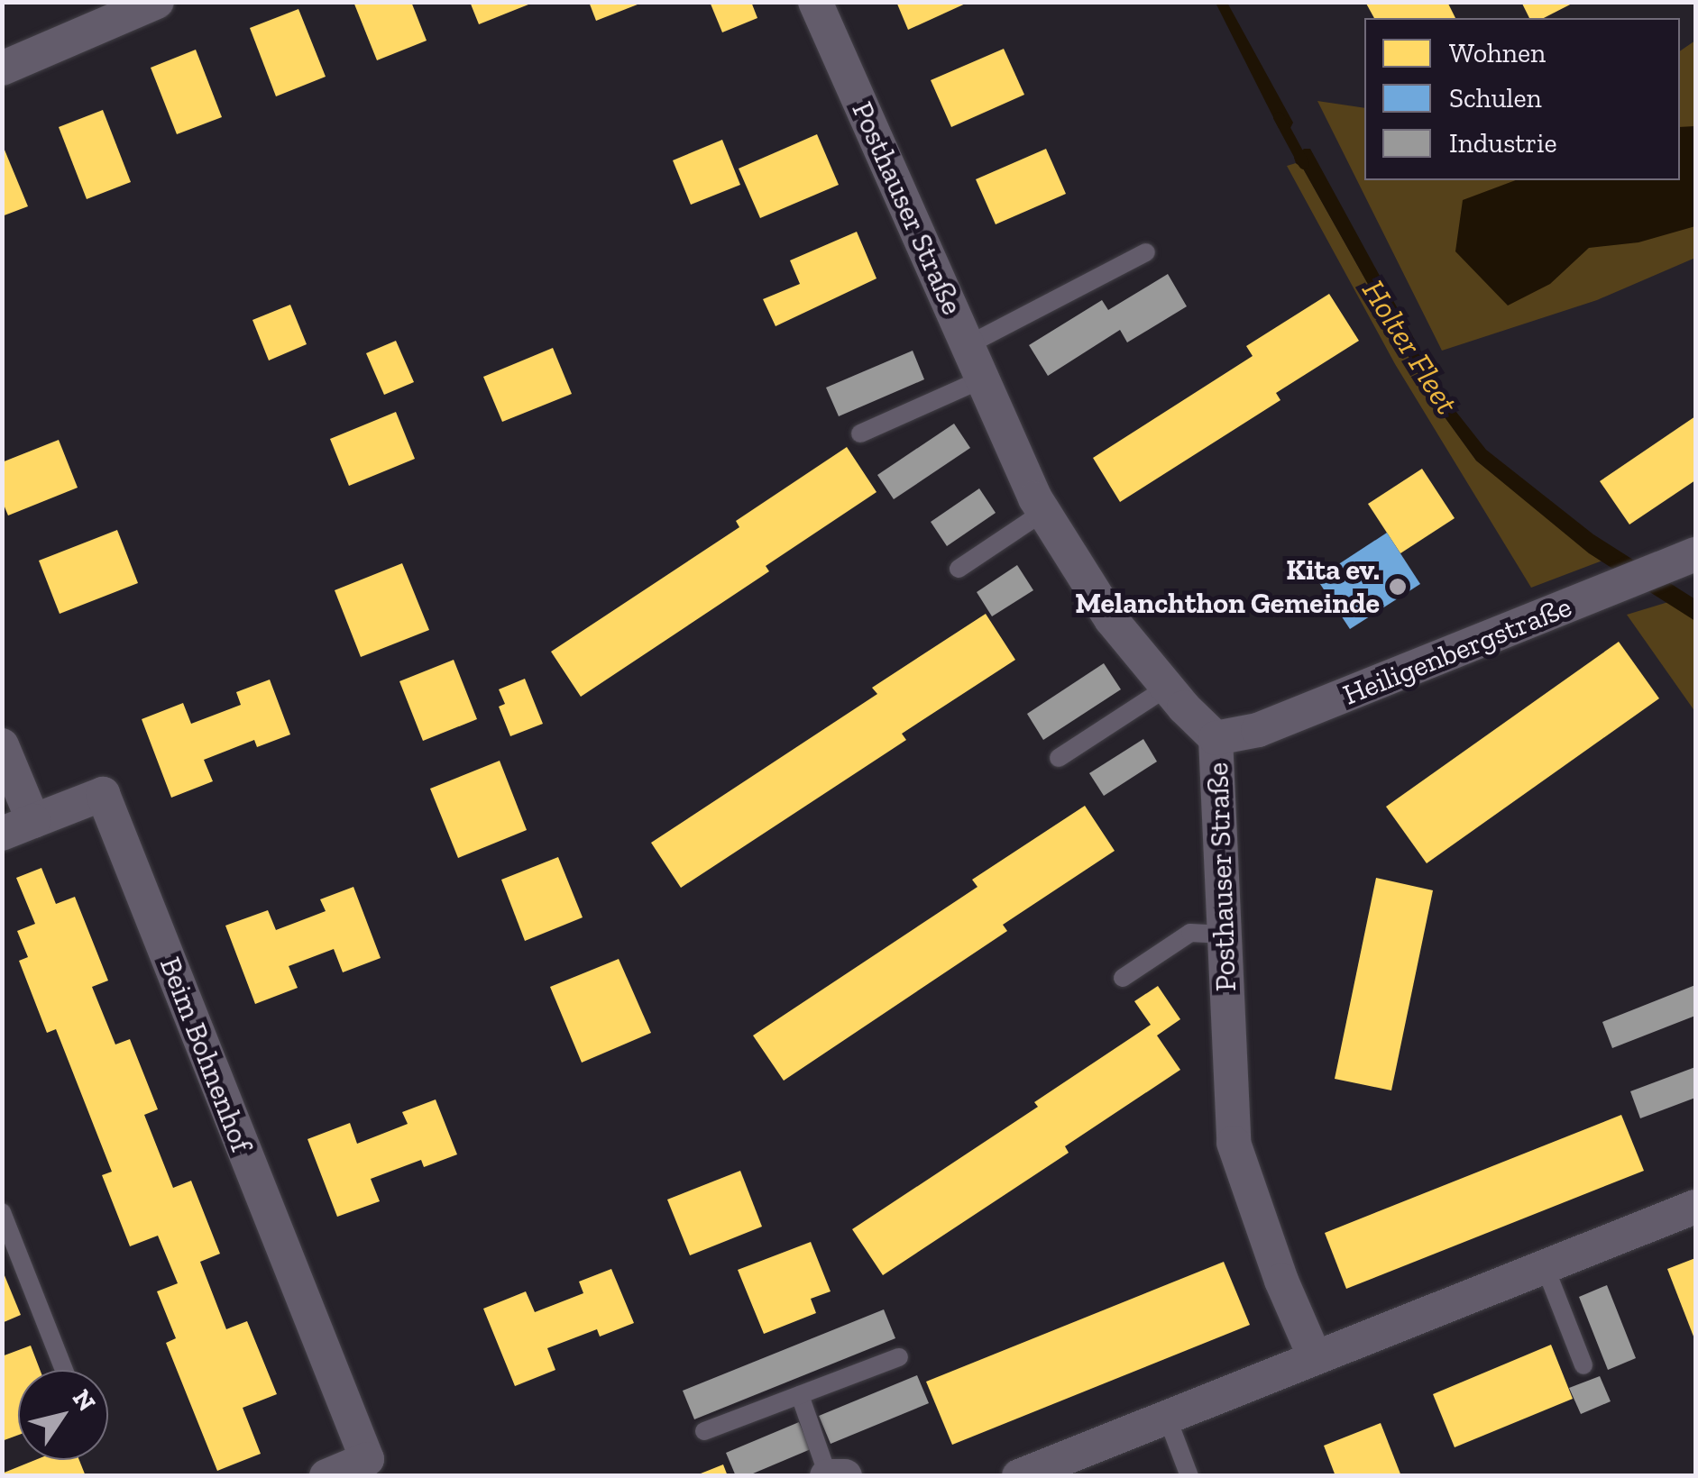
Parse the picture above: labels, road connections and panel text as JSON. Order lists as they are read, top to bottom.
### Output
{
  "streets": {
    "street": ["Posthauser Straße", "Heiligenbergstraße", "Beim Bohnenhof"]
  },
  "crossings": [
    ["Posthauser Straße", "Heiligenbergstraße"]
  ],
  "water": ["Holter Fleet"],
  "places": ["Kita ev. Melanchthon Gemeinde"],
  "legend": ["Wohnen", "Schulen", "Industrie"],
  "north": "top right"
}
